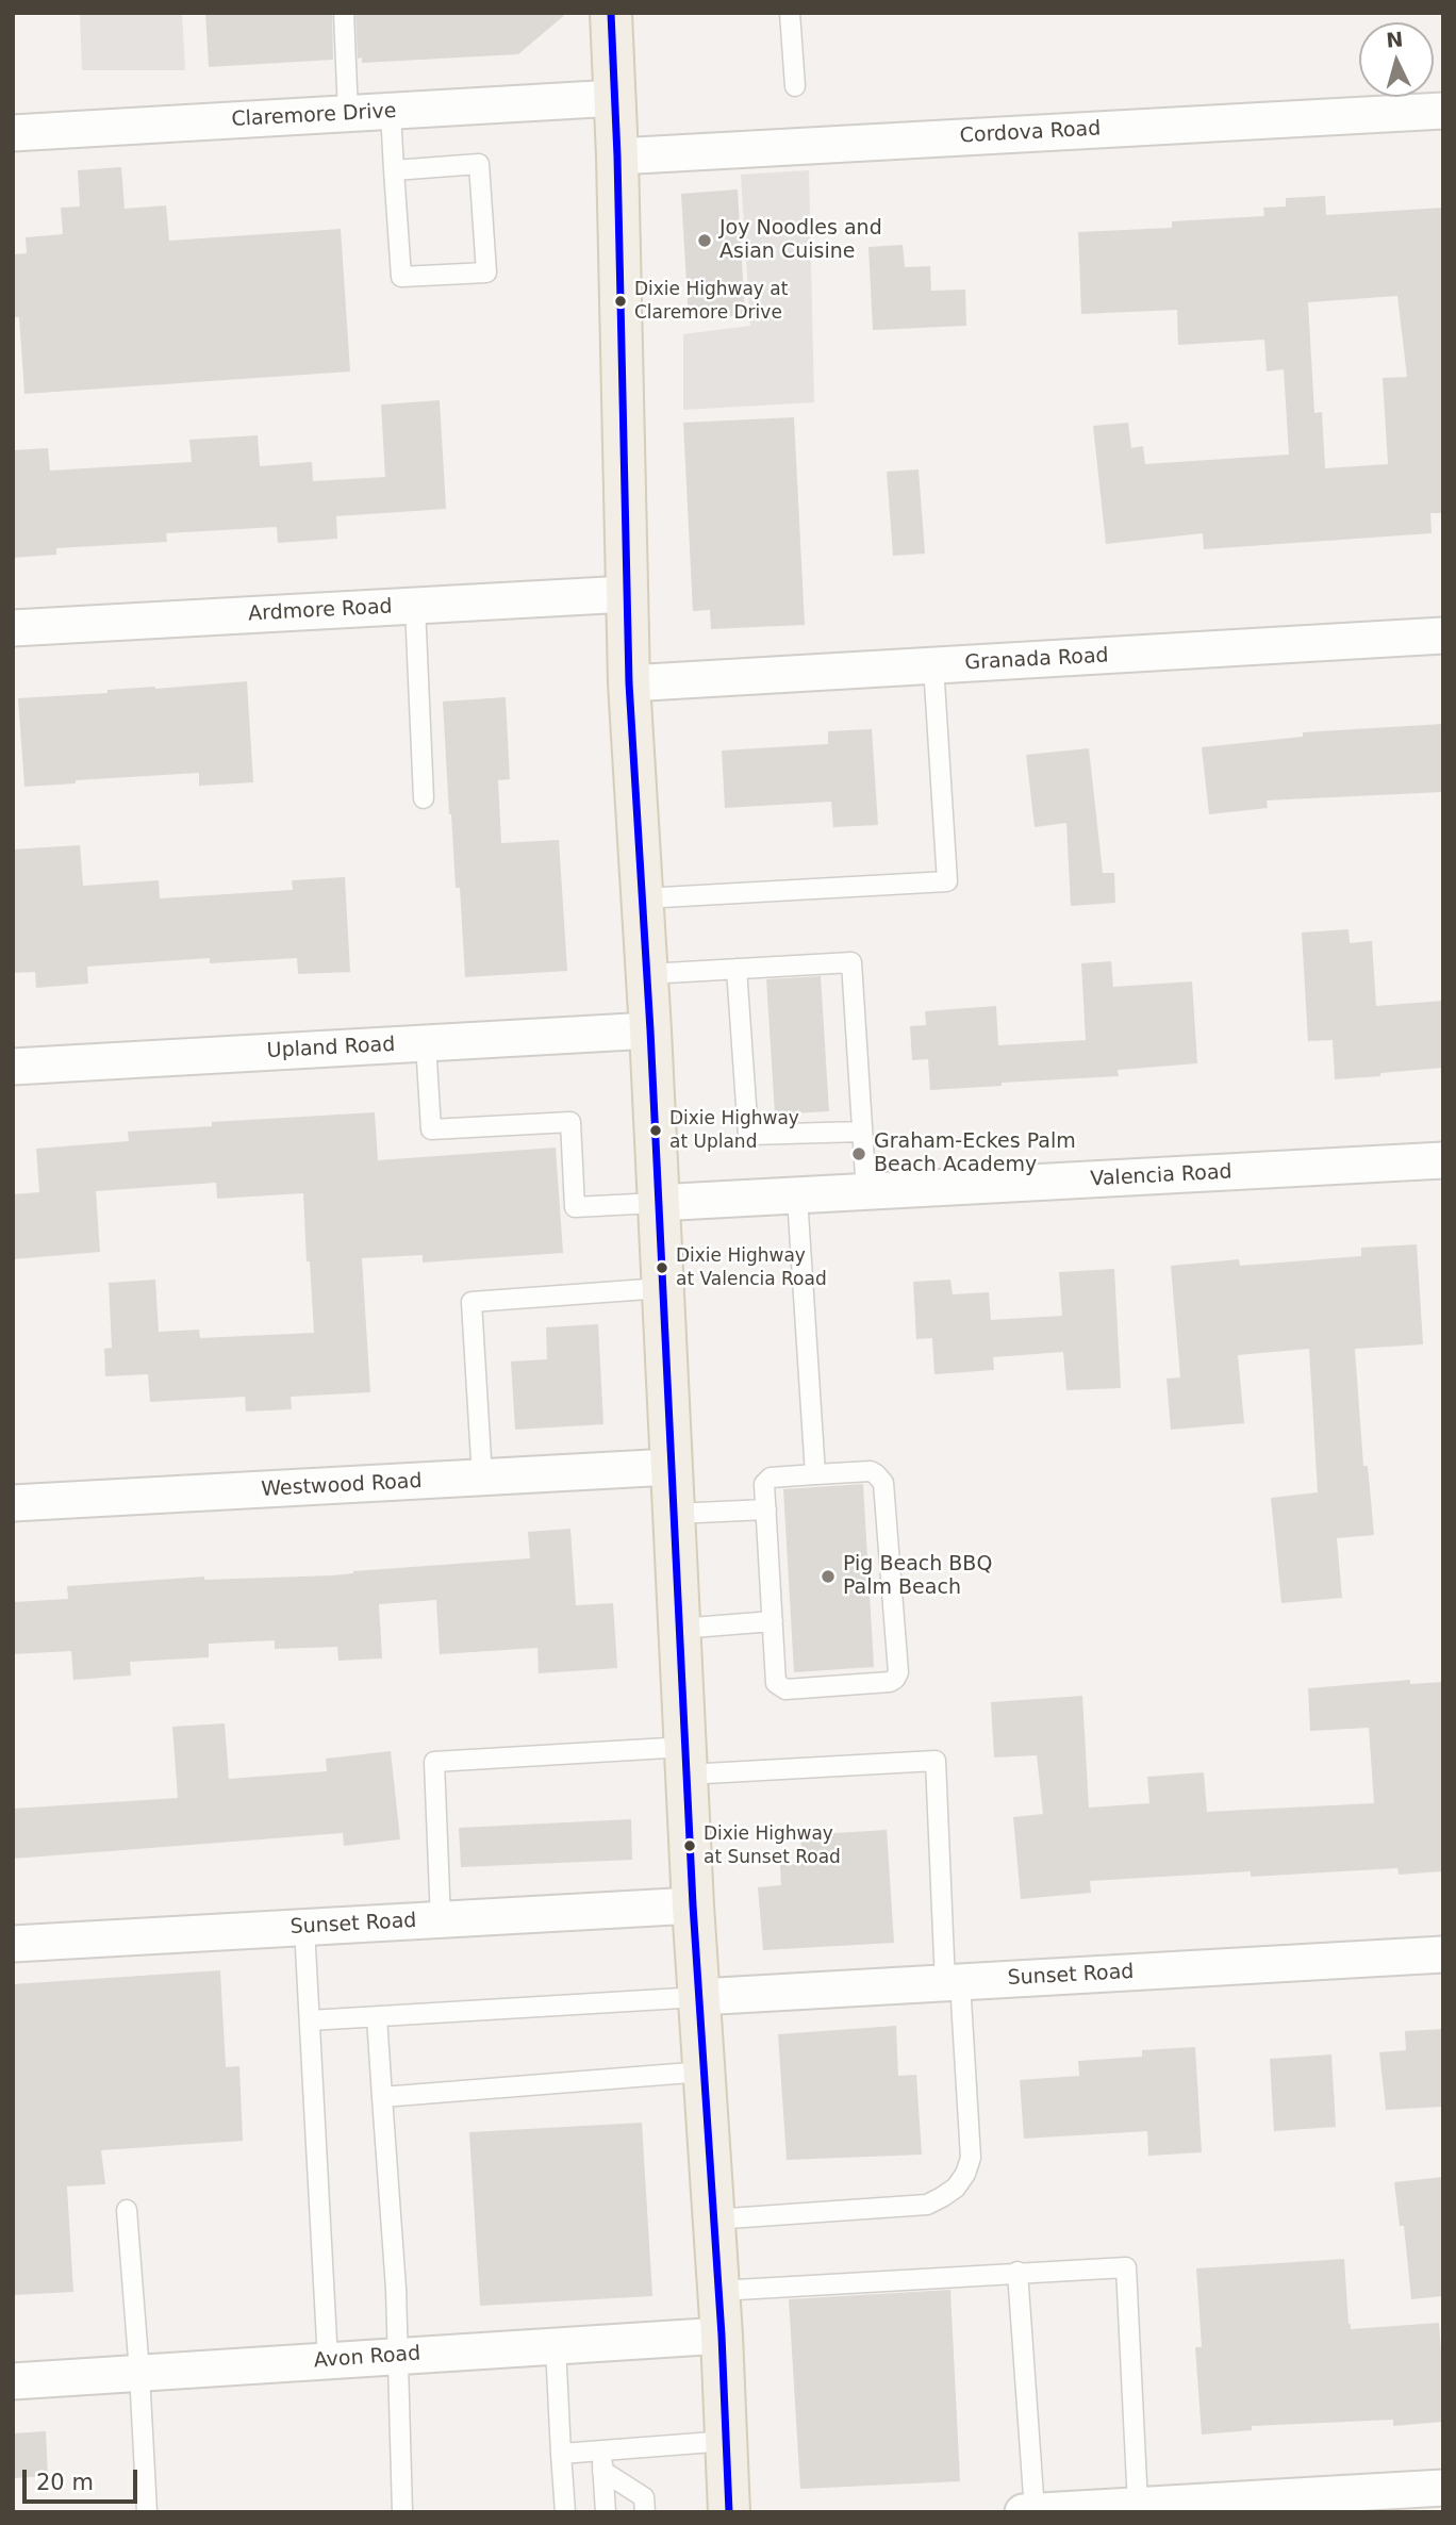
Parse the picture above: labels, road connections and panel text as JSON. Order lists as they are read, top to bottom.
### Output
{
  "streets": {
    "street": [
      "Claremore Drive",
      "Cordova Road",
      "Ardmore Road",
      "Granada Road",
      "Upland Road",
      "Valencia Road",
      "Westwood Road",
      "Sunset Road",
      "Avon Road"
    ]
  },
  "places": [
    "Joy Noodles and Asian Cuisine",
    "Dixie Highway at Claremore Drive",
    "Dixie Highway at Upland",
    "Graham-Eckes Palm Beach Academy",
    "Dixie Highway at Valencia Road",
    "Pig Beach BBQ Palm Beach",
    "Dixie Highway at Sunset Road"
  ],
  "scale_bar": "20 m",
  "north": "top"
}
